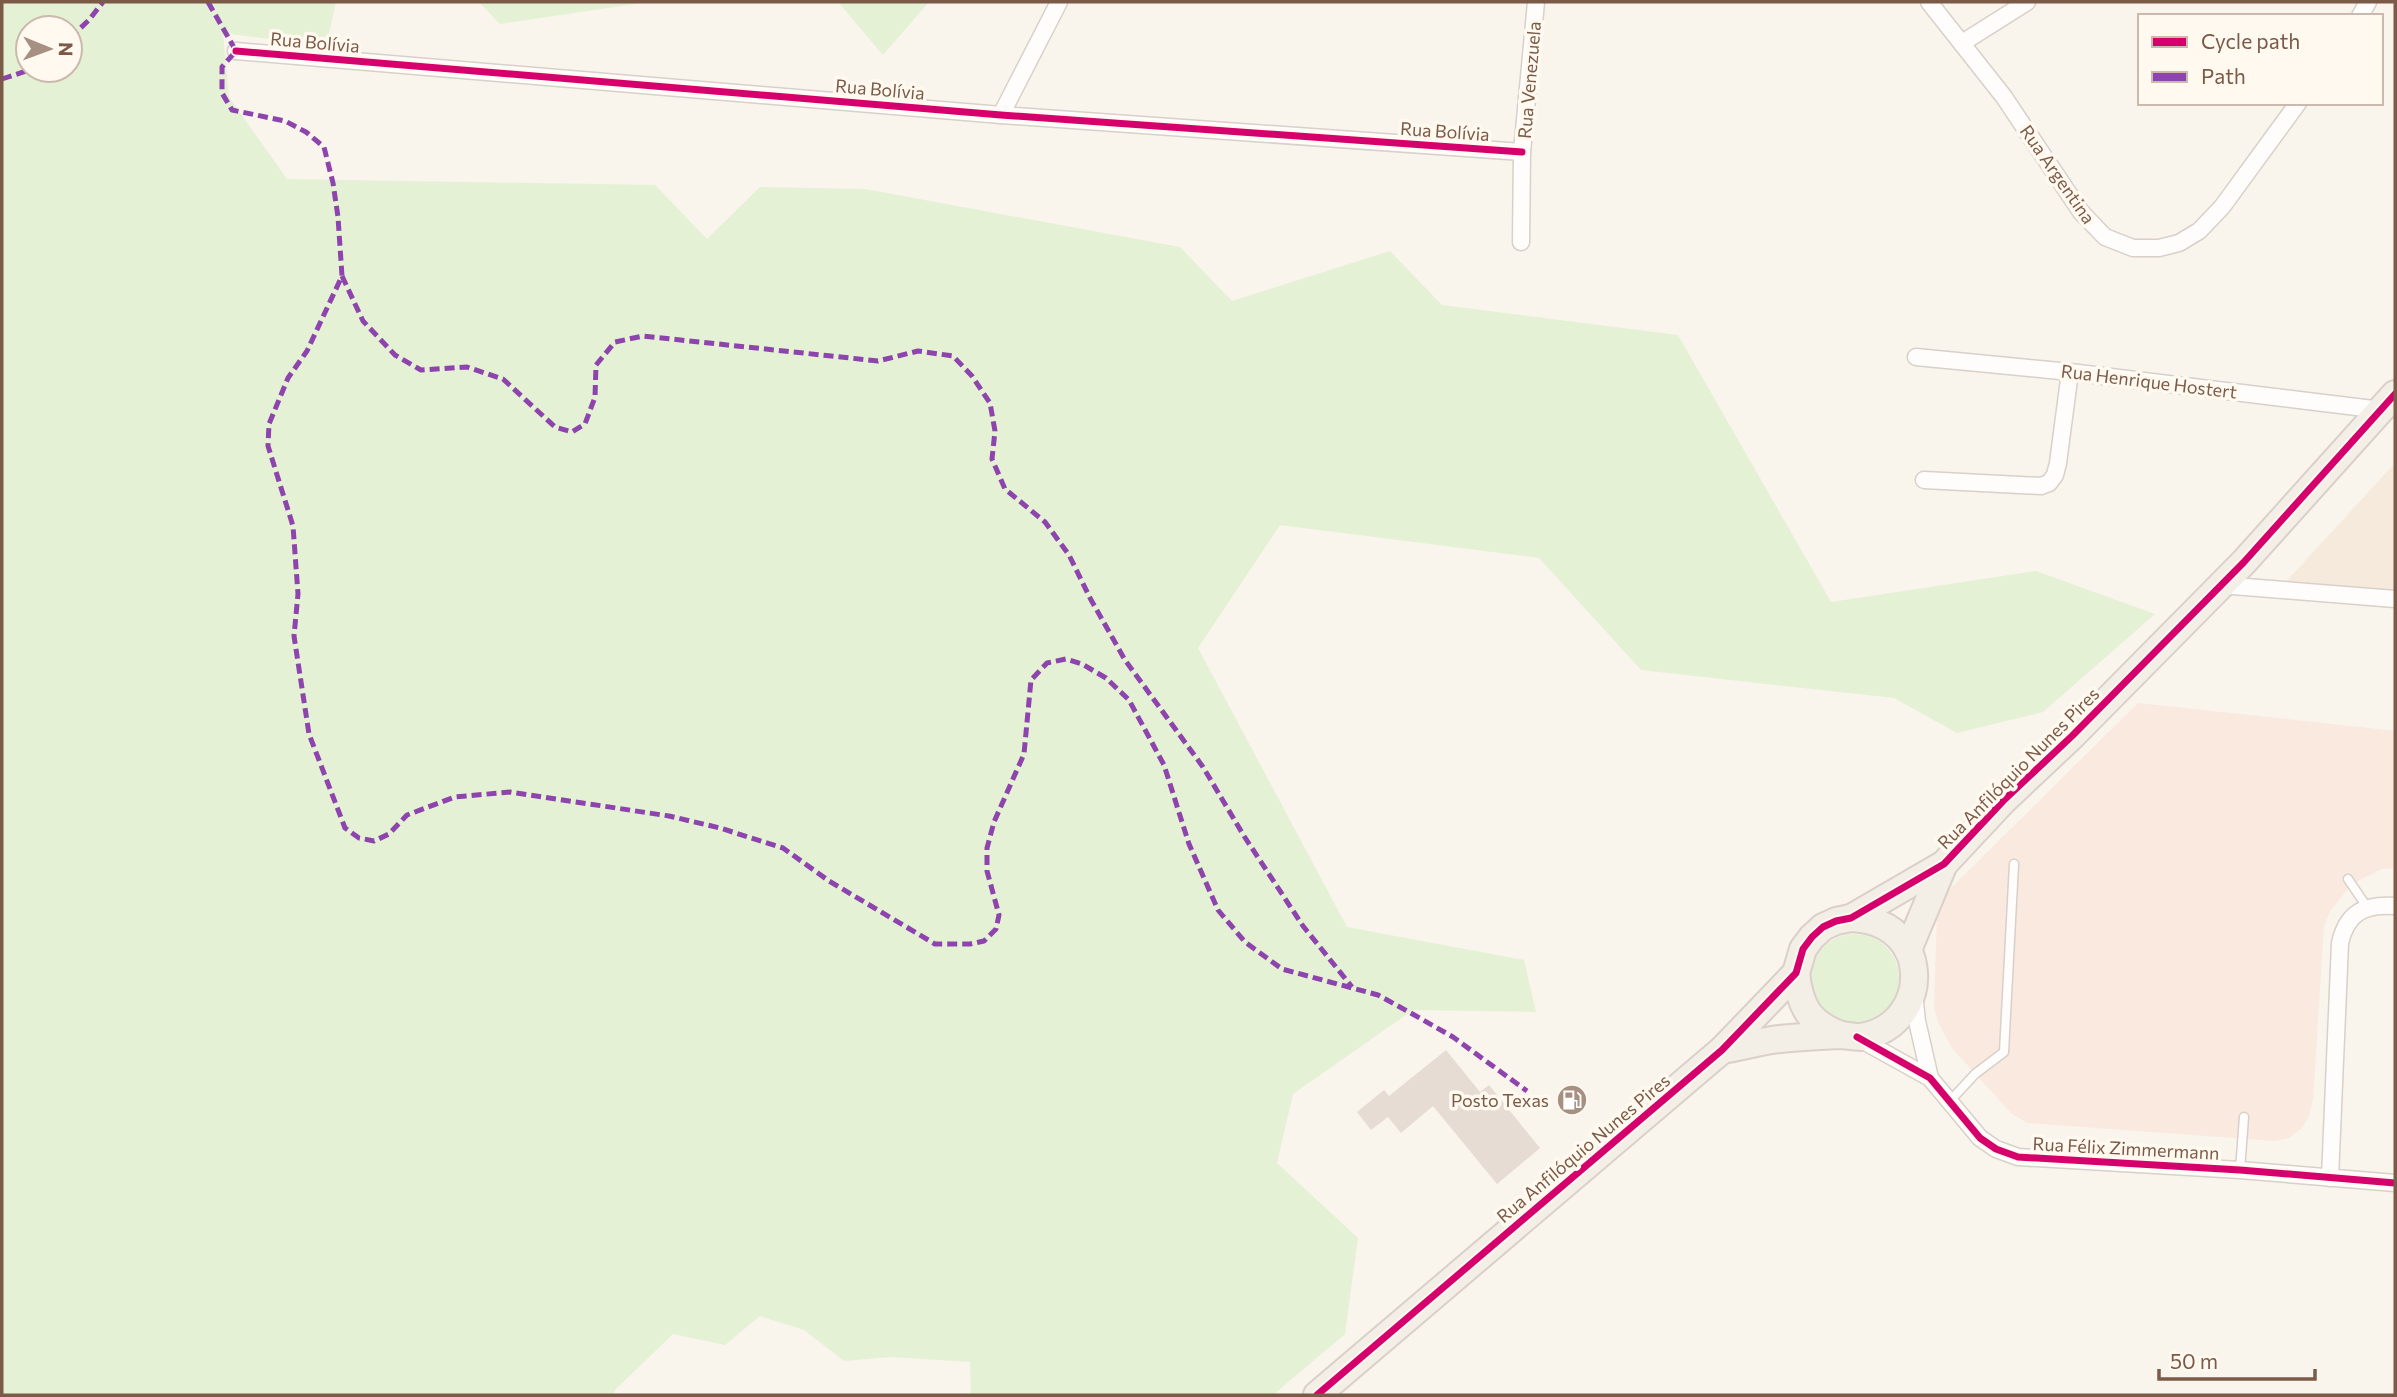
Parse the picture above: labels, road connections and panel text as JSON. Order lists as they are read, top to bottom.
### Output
{
  "streets": {
    "main road": ["Rua Anfilóquio Nunes Pires"],
    "street": [
      "Rua Bolívia",
      "Rua Venezuela",
      "Rua Argentina",
      "Rua Henrique Hostert",
      "Rua Félix Zimmermann"
    ]
  },
  "crossings": [
    ["Rua Bolívia", "Rua Venezuela"],
    ["Rua Henrique Hostert", "Rua Anfilóquio Nunes Pires"],
    ["Rua Anfilóquio Nunes Pires", "Rua Félix Zimmermann"]
  ],
  "places": {
    "fuel station": ["Posto Texas"]
  },
  "legend": ["Cycle path", "Path"],
  "scale_bar": "50 m",
  "north": "right"
}
